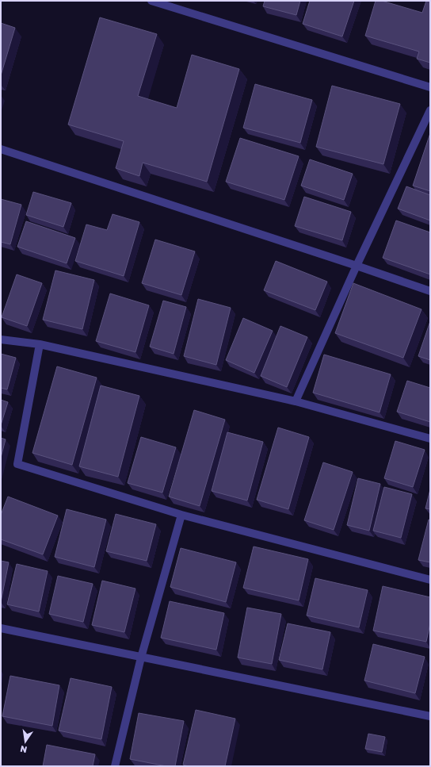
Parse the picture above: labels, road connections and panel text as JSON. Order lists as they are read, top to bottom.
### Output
{
  "north": "bottom"
}
